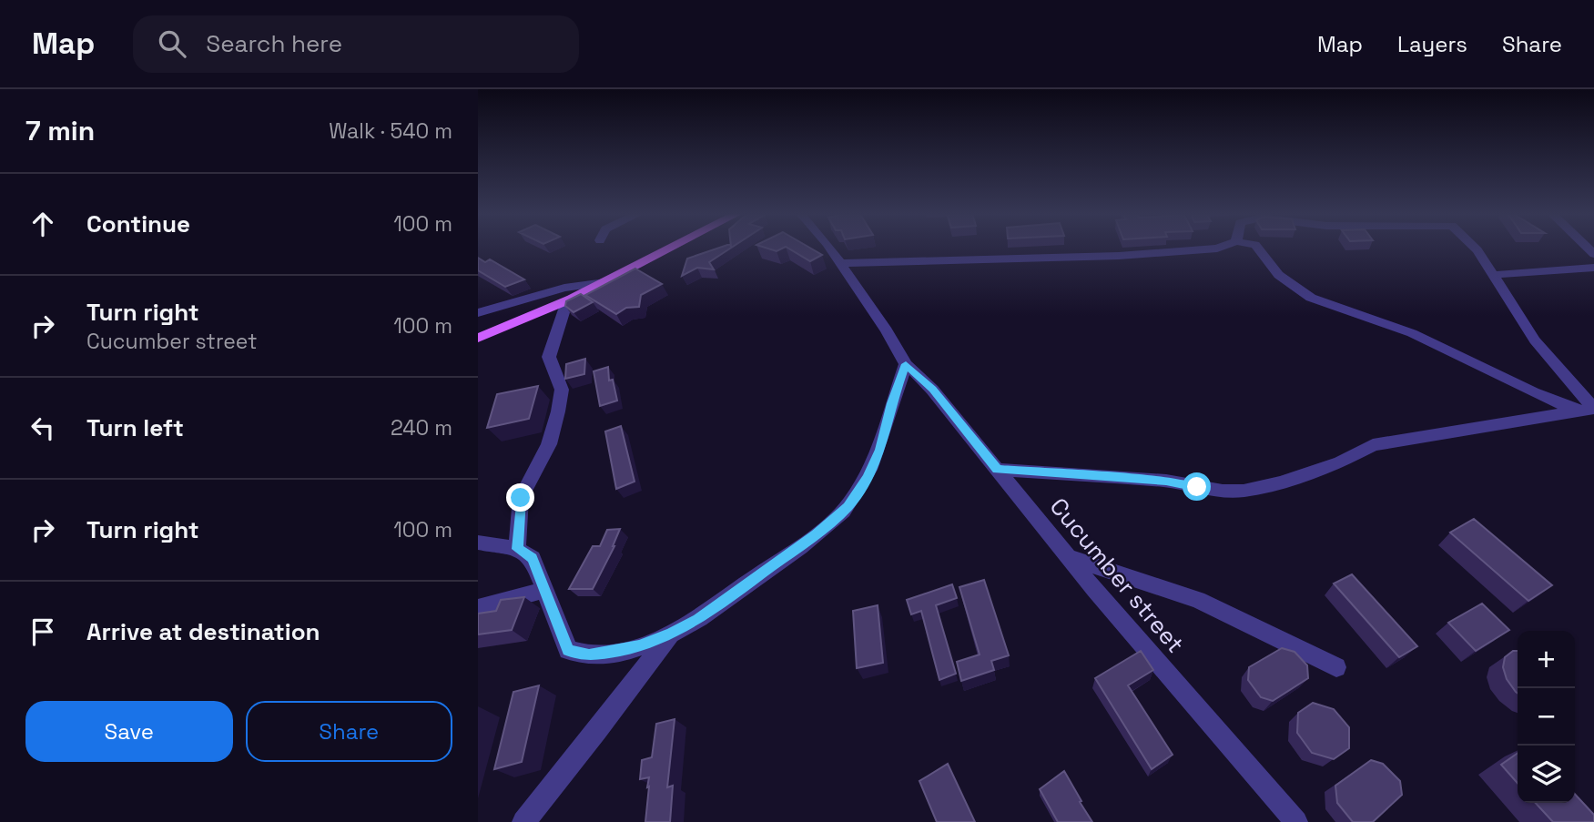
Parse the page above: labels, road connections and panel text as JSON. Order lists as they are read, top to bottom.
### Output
{
  "streets": {
    "street": ["Cucumber street"]
  },
  "page": {
    "header": "Map",
    "search": "Search here",
    "nav": ["Map", "Layers", "Share"],
    "heading": ["7 min", "Walk · 540 m"],
    "list": [
      ["Continue", "100 m"],
      ["Turn right", "Cucumber street", "100 m"],
      ["Turn left", "240 m"],
      ["Turn right", "100 m"],
      "Arrive at destination"
    ],
    "map_buttons": ["+", "−"],
    "buttons": ["Save", "Share"]
  }
}
